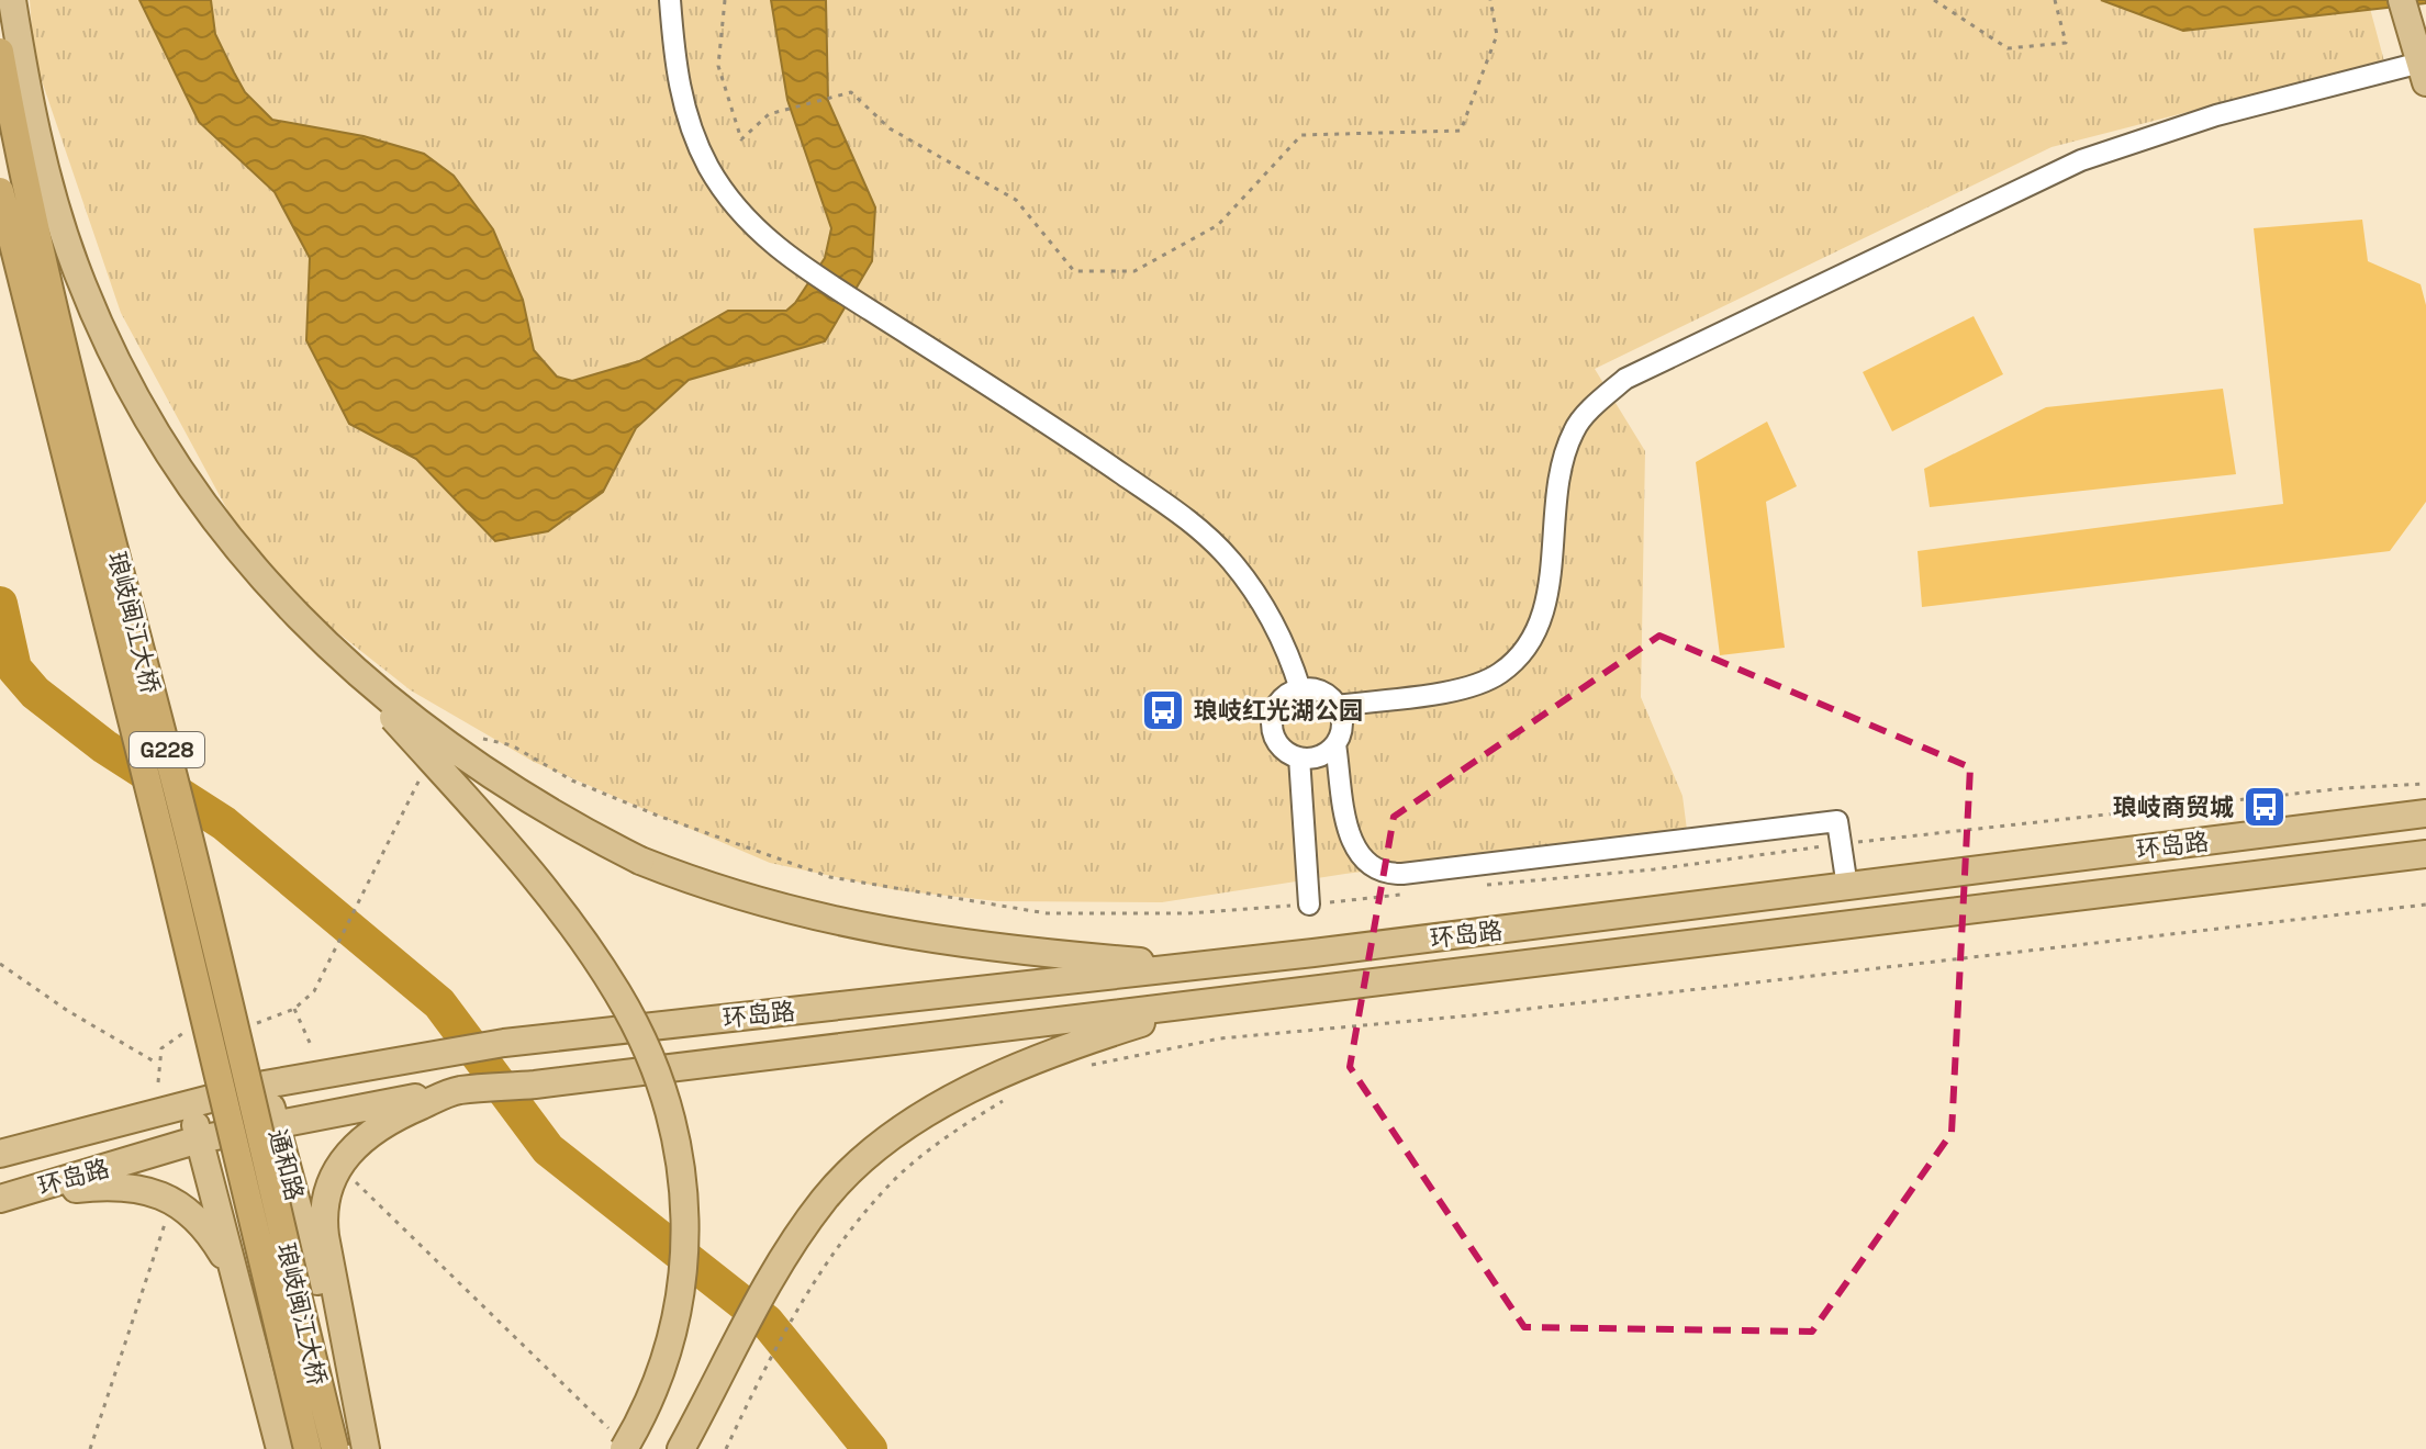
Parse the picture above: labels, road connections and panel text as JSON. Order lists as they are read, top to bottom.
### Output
{
  "streets": {
    "highway": ["琅岐闽江大桥", "G228"],
    "main road": ["环岛路", "通和路"]
  },
  "crossings": [
    ["环岛路", "通和路"]
  ],
  "places": {
    "bus stop": ["琅岐红光湖公园", "琅岐商贸城"]
  }
}
